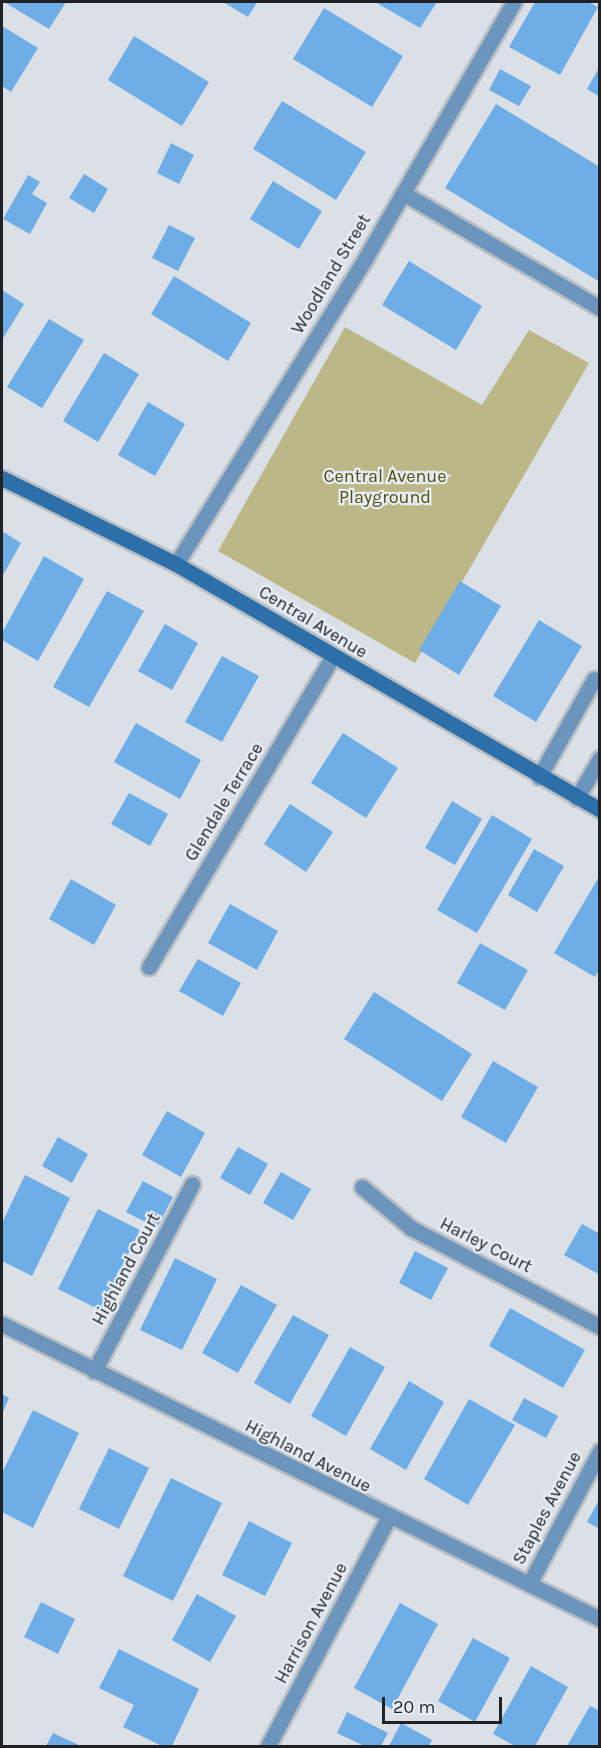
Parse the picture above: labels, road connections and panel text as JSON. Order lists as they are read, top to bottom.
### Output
{
  "streets": {
    "street": [
      "Woodland Street",
      "Central Avenue",
      "Glendale Terrace",
      "Harley Court",
      "Highland Court",
      "Highland Avenue",
      "Staples Avenue",
      "Harrison Avenue"
    ]
  },
  "crossings": [
    ["Woodland Street", "Central Avenue"],
    ["Central Avenue", "Glendale Terrace"],
    ["Highland Court", "Highland Avenue"],
    ["Highland Avenue", "Staples Avenue"],
    ["Highland Avenue", "Harrison Avenue"]
  ],
  "parks": ["Central Avenue Playground"],
  "scale_bar": "20 m"
}
